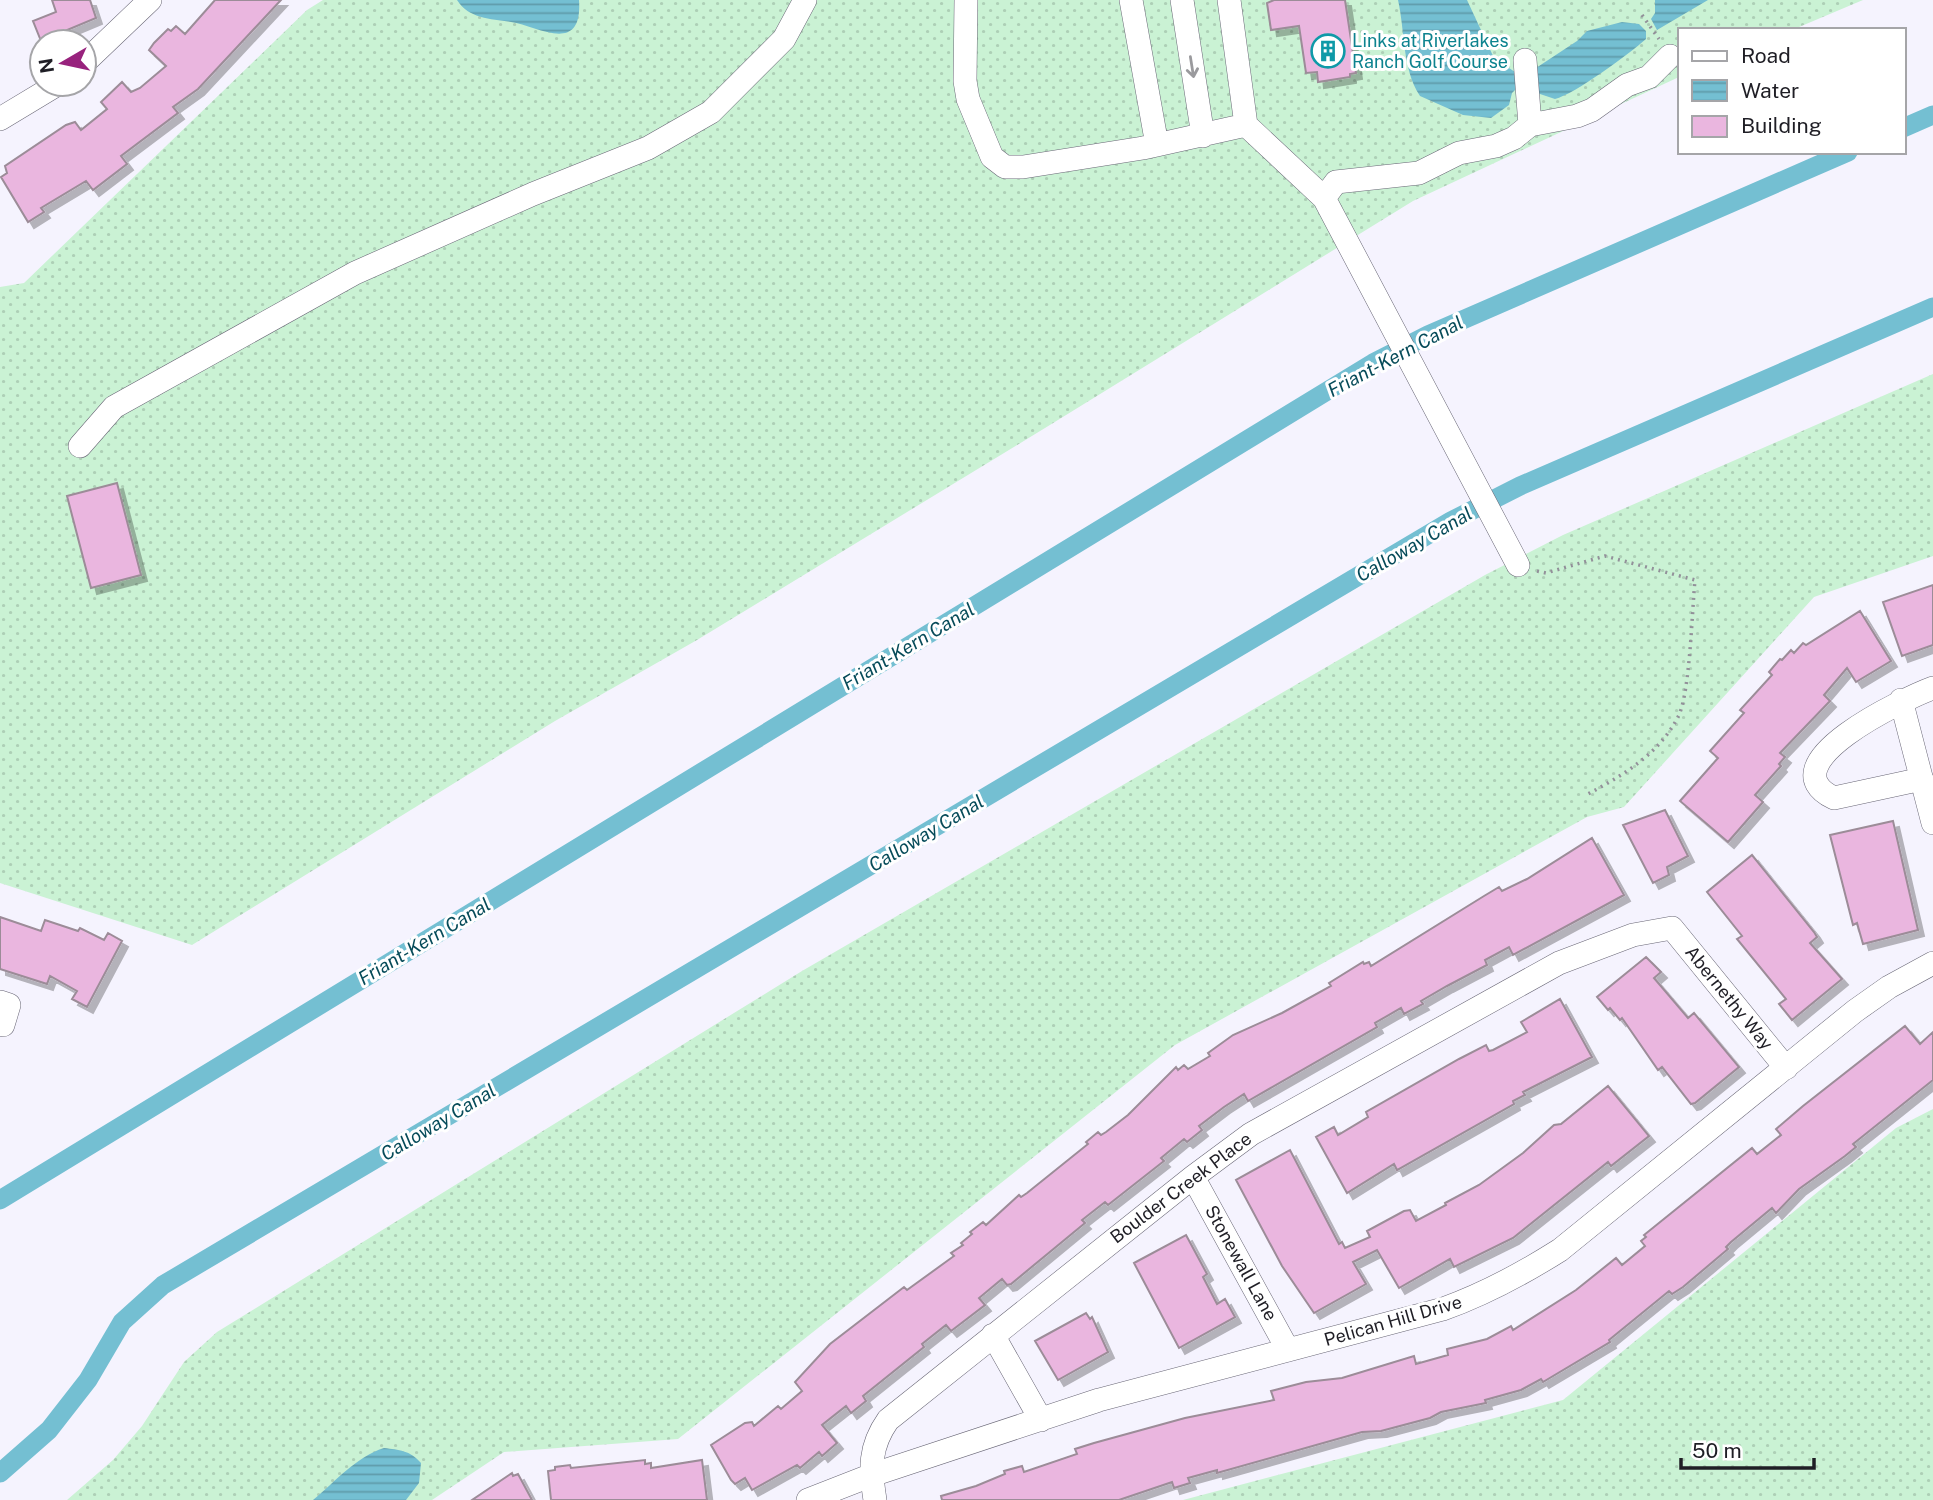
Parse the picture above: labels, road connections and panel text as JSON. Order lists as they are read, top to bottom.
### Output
{
  "streets": {
    "street": [
      "Abernethy Way",
      "Boulder Creek Place",
      "Stonewall Lane",
      "Pelican Hill Drive"
    ]
  },
  "crossings": [
    ["Abernethy Way", "Boulder Creek Place"],
    ["Abernethy Way", "Pelican Hill Drive"],
    ["Boulder Creek Place", "Stonewall Lane"],
    ["Boulder Creek Place", "Pelican Hill Drive"],
    ["Stonewall Lane", "Pelican Hill Drive"]
  ],
  "water": ["Friant-Kern Canal", "Calloway Canal"],
  "places": {
    "building": ["Links at Riverlakes Ranch Golf Course"]
  },
  "legend": ["Road", "Water", "Building"],
  "scale_bar": "50 m",
  "north": "left"
}
